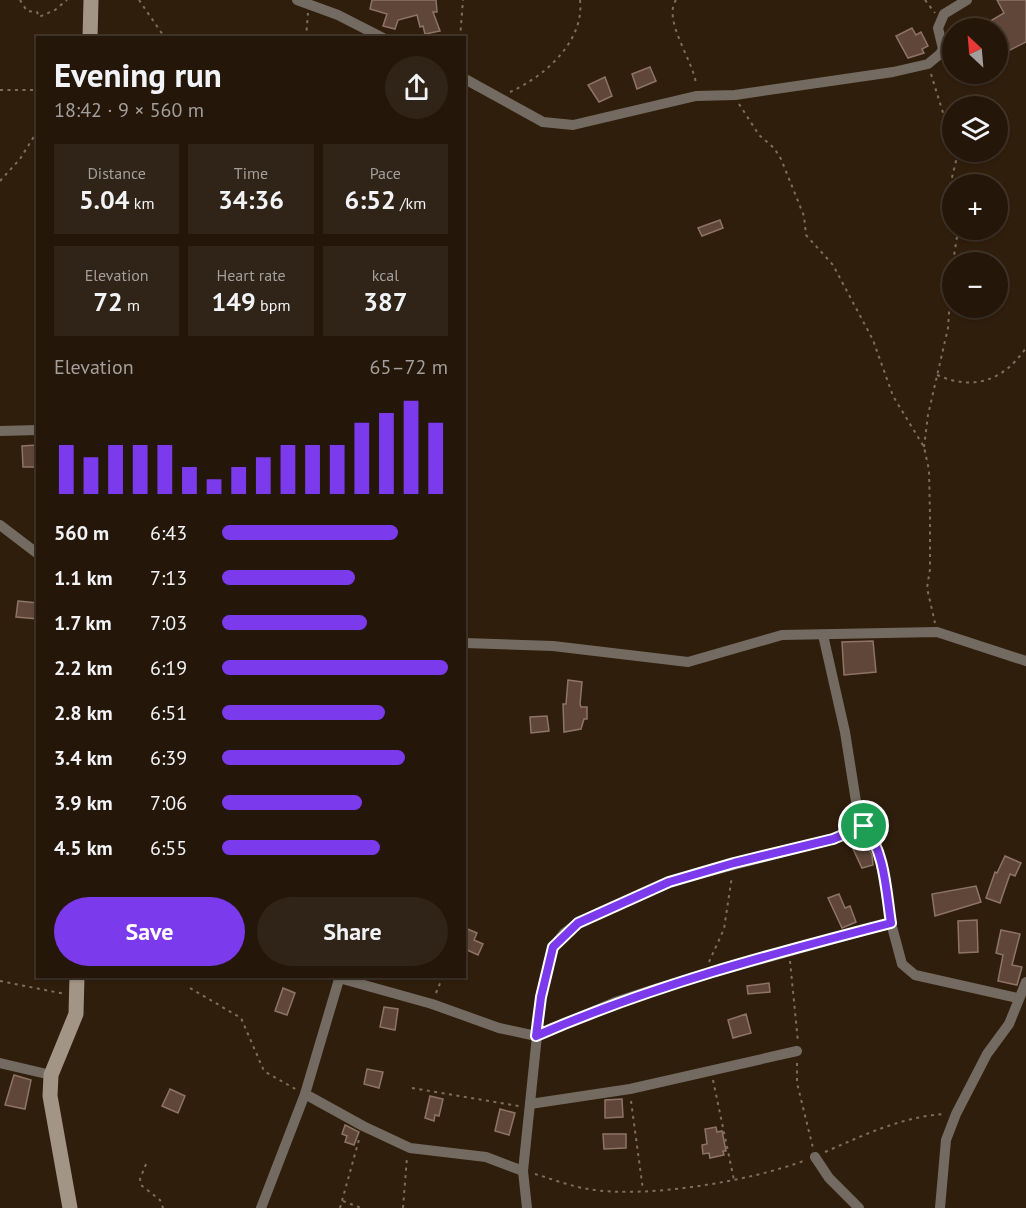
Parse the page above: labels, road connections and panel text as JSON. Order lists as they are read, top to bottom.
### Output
{
  "north": "top left",
  "page": {
    "map_buttons": ["+", "−"],
    "heading": ["Evening run", "18:42 · 9 × 560 m"],
    "stats": [
      ["Distance", "5.04 km"],
      ["Time", "34:36"],
      ["Pace", "6:52 /km"],
      ["Elevation", "72 m"],
      ["Heart rate", "149 bpm"],
      ["kcal", "387"]
    ],
    "chart": ["Elevation", "65–72 m"],
    "list": [
      {
        "name": "560 m",
        "note": "6:43"
      },
      {
        "name": "1.1 km",
        "note": "7:13"
      },
      {
        "name": "1.7 km",
        "note": "7:03"
      },
      {
        "name": "2.2 km",
        "note": "6:19"
      },
      {
        "name": "2.8 km",
        "note": "6:51"
      },
      {
        "name": "3.4 km",
        "note": "6:39"
      },
      {
        "name": "3.9 km",
        "note": "7:06"
      },
      {
        "name": "4.5 km",
        "note": "6:55"
      }
    ],
    "buttons": ["Save", "Share"]
  }
}
